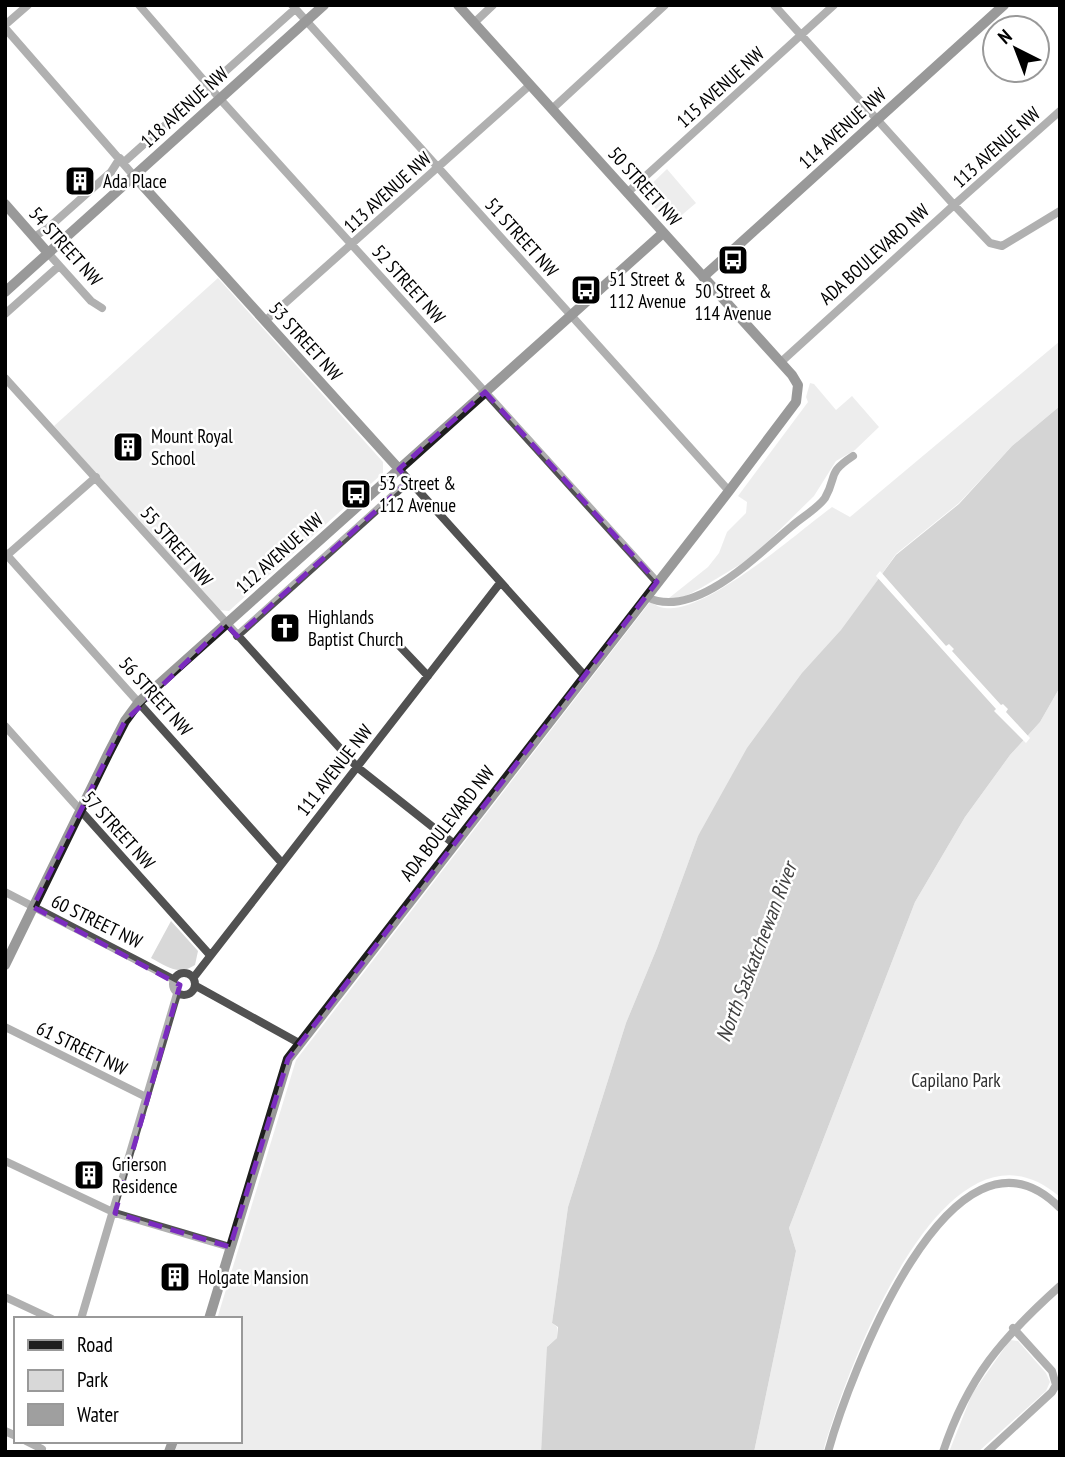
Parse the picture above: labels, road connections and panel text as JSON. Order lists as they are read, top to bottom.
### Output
{
  "streets": {
    "street": [
      "115 AVENUE NW",
      "118 AVENUE NW",
      "114 AVENUE NW",
      "113 AVENUE NW",
      "50 STREET NW",
      "51 STREET NW",
      "54 STREET NW",
      "ADA BOULEVARD NW",
      "52 STREET NW",
      "53 STREET NW",
      "55 STREET NW",
      "112 AVENUE NW",
      "56 STREET NW",
      "111 AVENUE NW",
      "57 STREET NW",
      "60 STREET NW",
      "61 STREET NW"
    ]
  },
  "crossings": [
    ["115 AVENUE NW", "50 STREET NW"],
    ["118 AVENUE NW", "51 STREET NW"],
    ["118 AVENUE NW", "54 STREET NW"],
    ["118 AVENUE NW", "52 STREET NW"],
    ["118 AVENUE NW", "53 STREET NW"],
    ["114 AVENUE NW", "50 STREET NW"],
    ["113 AVENUE NW", "50 STREET NW"],
    ["113 AVENUE NW", "51 STREET NW"],
    ["113 AVENUE NW", "ADA BOULEVARD NW"],
    ["113 AVENUE NW", "52 STREET NW"],
    ["113 AVENUE NW", "53 STREET NW"],
    ["50 STREET NW", "ADA BOULEVARD NW"],
    ["50 STREET NW", "112 AVENUE NW"],
    ["51 STREET NW", "ADA BOULEVARD NW"],
    ["51 STREET NW", "112 AVENUE NW"],
    ["ADA BOULEVARD NW", "52 STREET NW"],
    ["ADA BOULEVARD NW", "53 STREET NW"],
    ["ADA BOULEVARD NW", "55 STREET NW"],
    ["52 STREET NW", "112 AVENUE NW"],
    ["53 STREET NW", "112 AVENUE NW"],
    ["53 STREET NW", "111 AVENUE NW"],
    ["55 STREET NW", "112 AVENUE NW"],
    ["55 STREET NW", "111 AVENUE NW"],
    ["112 AVENUE NW", "56 STREET NW"],
    ["112 AVENUE NW", "57 STREET NW"],
    ["112 AVENUE NW", "60 STREET NW"],
    ["56 STREET NW", "111 AVENUE NW"],
    ["111 AVENUE NW", "57 STREET NW"],
    ["111 AVENUE NW", "60 STREET NW"]
  ],
  "water": ["North Saskatchewan River"],
  "parks": ["Capilano Park"],
  "places": {
    "building": [
      "Ada Place",
      "Mount Royal School",
      "Grierson Residence",
      "Holgate Mansion"
    ],
    "bus stop": ["50 Street & 114 Avenue", "51 Street & 112 Avenue", "53 Street & 112 Avenue"],
    "church": ["Highlands Baptist Church"]
  },
  "legend": ["Road", "Park", "Water"],
  "north": "top left"
}
